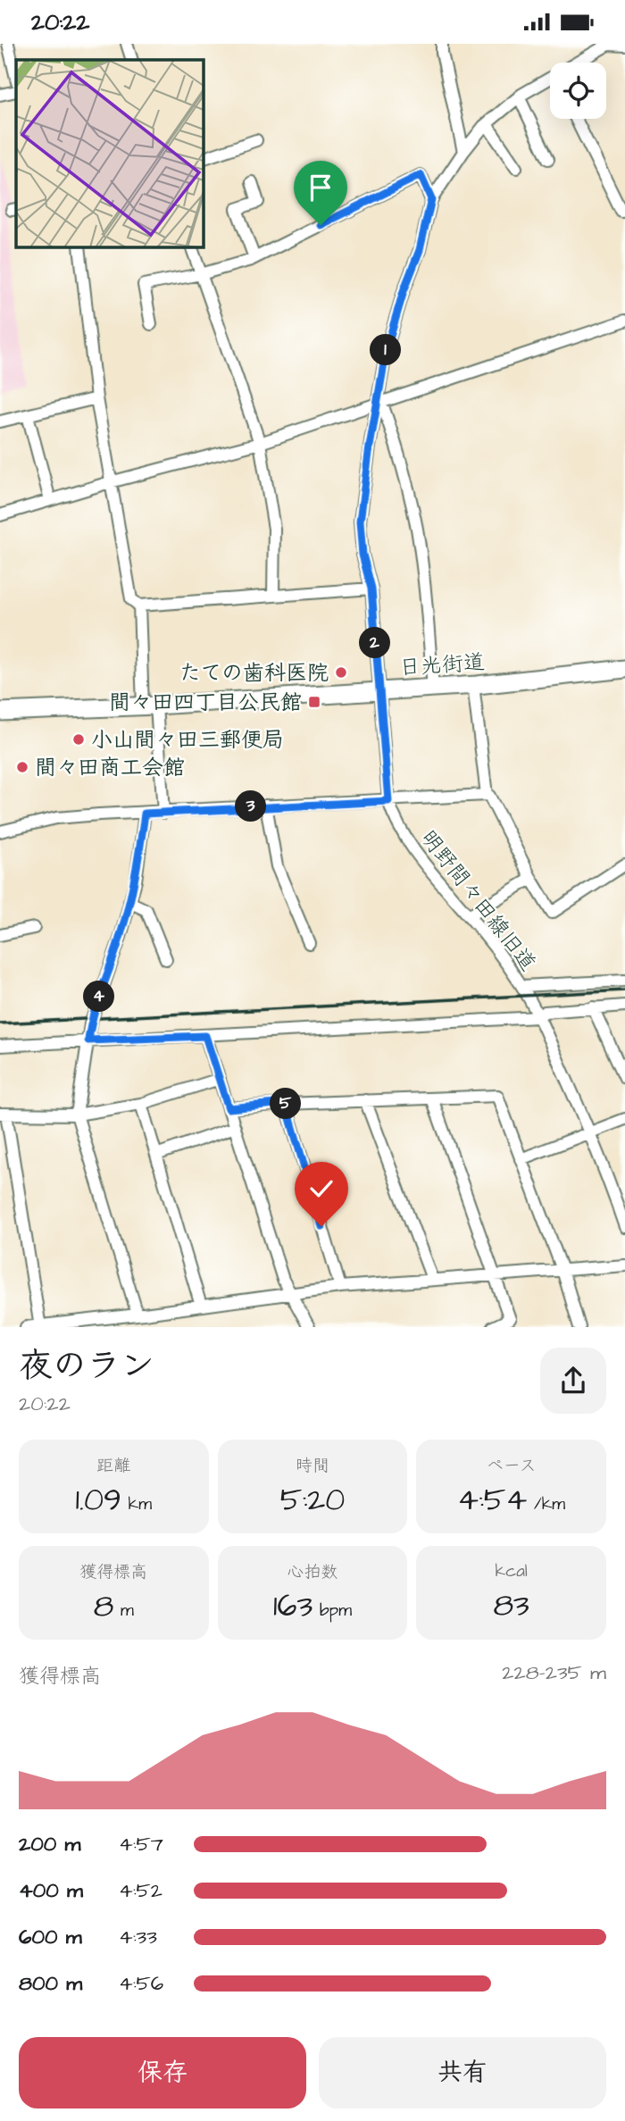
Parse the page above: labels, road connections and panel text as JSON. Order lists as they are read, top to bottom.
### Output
{
  "streets": {
    "highway": ["日光街道"],
    "street": ["明野間々田線旧道"]
  },
  "crossings": [
    ["日光街道", "明野間々田線旧道"]
  ],
  "places": {
    "other": ["たての歯科医院", "小山間々田三郵便局", "間々田商工会館"],
    "transit": ["間々田四丁目公民館"]
  },
  "page": {
    "status": "20:22",
    "pins": [
      "1",
      "2",
      "3",
      "4",
      "5"
    ],
    "heading": ["夜のラン", "20:22"],
    "stats": [
      ["距離", "1.09 km"],
      ["時間", "5:20"],
      ["ペース", "4:54 /km"],
      ["獲得標高", "8 m"],
      ["心拍数", "163 bpm"],
      ["kcal", "83"]
    ],
    "chart": ["獲得標高", "228–235 m"],
    "list": [
      {
        "name": "200 m",
        "note": "4:57"
      },
      {
        "name": "400 m",
        "note": "4:52"
      },
      {
        "name": "600 m",
        "note": "4:33"
      },
      {
        "name": "800 m",
        "note": "4:56"
      }
    ],
    "buttons": ["保存", "共有"]
  }
}
